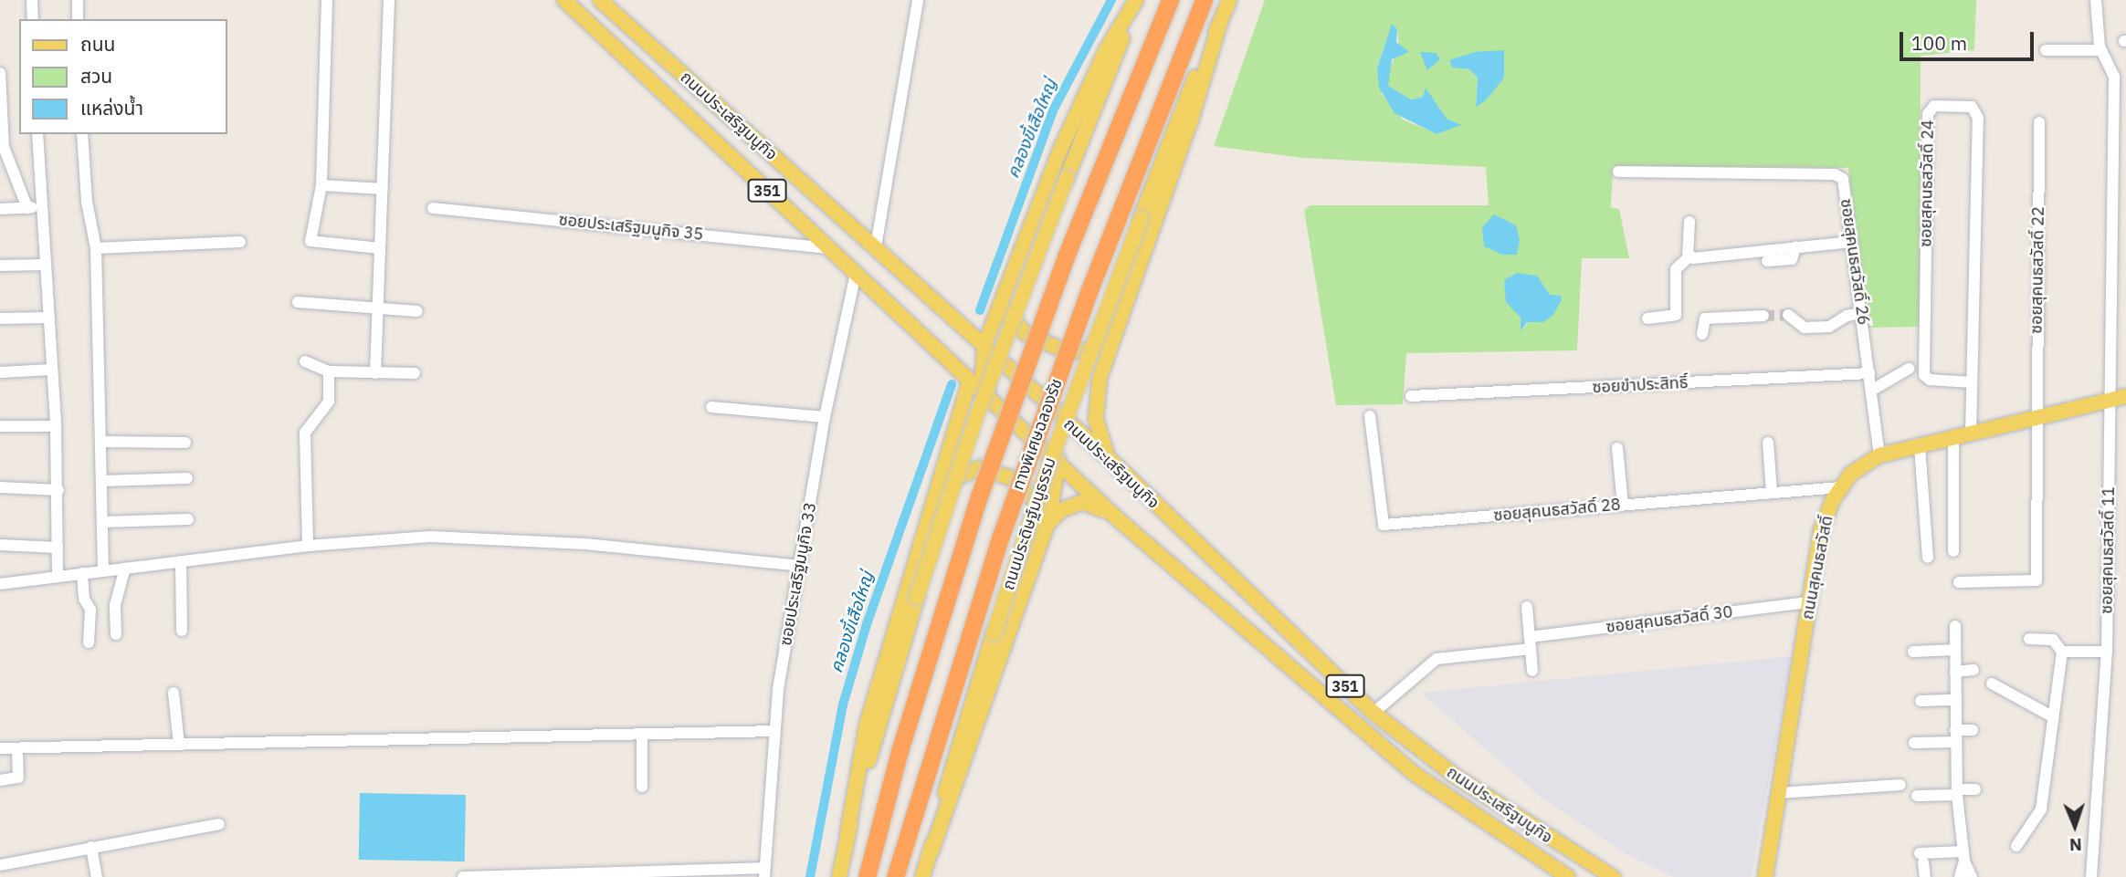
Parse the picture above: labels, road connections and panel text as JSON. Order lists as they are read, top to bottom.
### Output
{
  "streets": {
    "highway": ["ทางพิเศษฉลองรัช"],
    "main road": [
      "ถนนประเสริฐมนูกิจ",
      "351",
      "ถนนประดิษฐ์มนูธรรม",
      "ถนนสุคนธสวัสดิ์"
    ],
    "street": [
      "ซอยสุคนธสวัสดิ์ 24",
      "ซอยประเสริฐมนูกิจ 35",
      "ซอยสุคนธสวัสดิ์ 26",
      "ซอยสุคนธสวัสดิ์ 22",
      "ซอยขำประสิทธิ์",
      "ซอยสุคนธสวัสดิ์ 28",
      "ซอยสุคนธสวัสดิ์ 11",
      "ซอยประเสริฐมนูกิจ 33",
      "ซอยสุคนธสวัสดิ์ 30"
    ]
  },
  "crossings": [
    ["ถนนประเสริฐมนูกิจ", "ซอยประเสริฐมนูกิจ 35"],
    ["ถนนประเสริฐมนูกิจ", "ซอยประเสริฐมนูกิจ 33"],
    ["ถนนประเสริฐมนูกิจ", "ซอยสุคนธสวัสดิ์ 30"],
    ["ซอยสุคนธสวัสดิ์ 24", "ถนนสุคนธสวัสดิ์"],
    ["ซอยสุคนธสวัสดิ์ 26", "ซอยขำประสิทธิ์"],
    ["ซอยสุคนธสวัสดิ์ 26", "ถนนสุคนธสวัสดิ์"],
    ["ซอยสุคนธสวัสดิ์ 22", "ถนนสุคนธสวัสดิ์"],
    ["ซอยสุคนธสวัสดิ์ 28", "ถนนสุคนธสวัสดิ์"],
    ["ซอยสุคนธสวัสดิ์ 11", "ถนนสุคนธสวัสดิ์"],
    ["ถนนสุคนธสวัสดิ์", "ซอยสุคนธสวัสดิ์ 30"]
  ],
  "water": ["คลองขี้เสือใหญ่"],
  "legend": ["ถนน", "สวน", "แหล่งน้ำ"],
  "scale_bar": "100 m",
  "north": "bottom"
}
